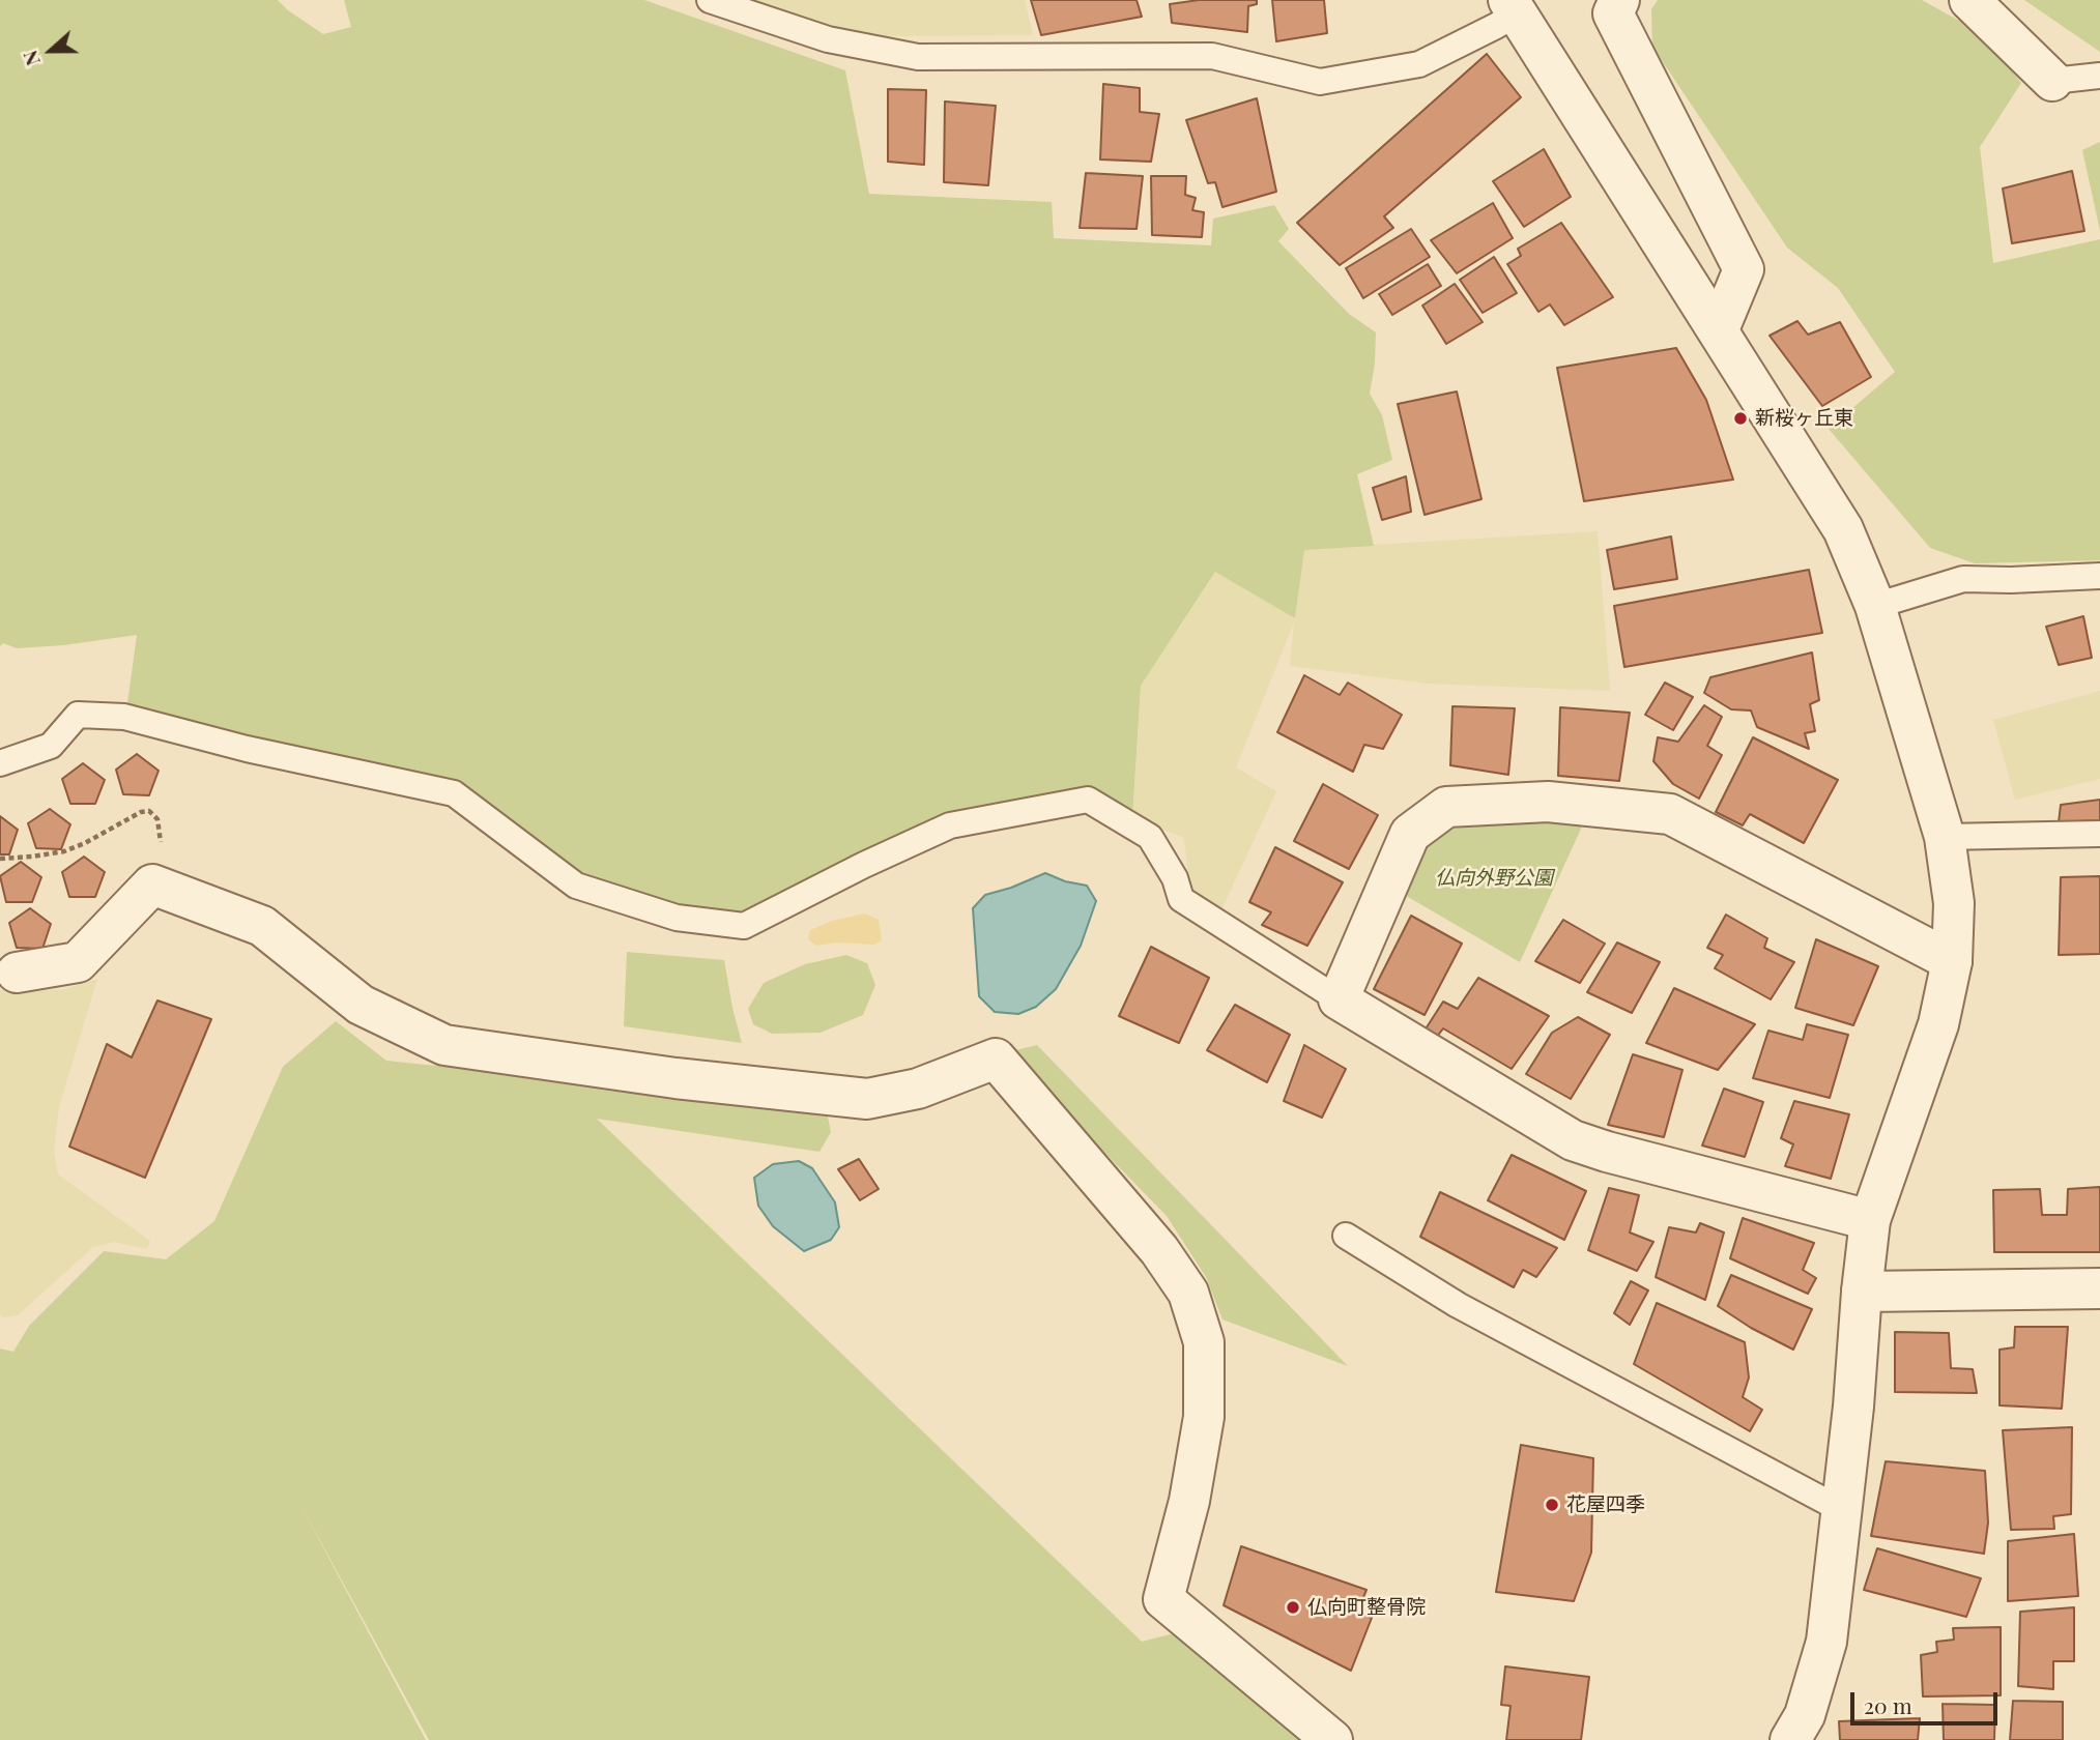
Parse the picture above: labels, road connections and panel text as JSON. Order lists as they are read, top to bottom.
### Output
{
  "parks": ["仏向外野公園"],
  "places": ["新桜ヶ丘東", "花屋四季", "仏向町整骨院"],
  "scale_bar": "20 m",
  "north": "left"
}
